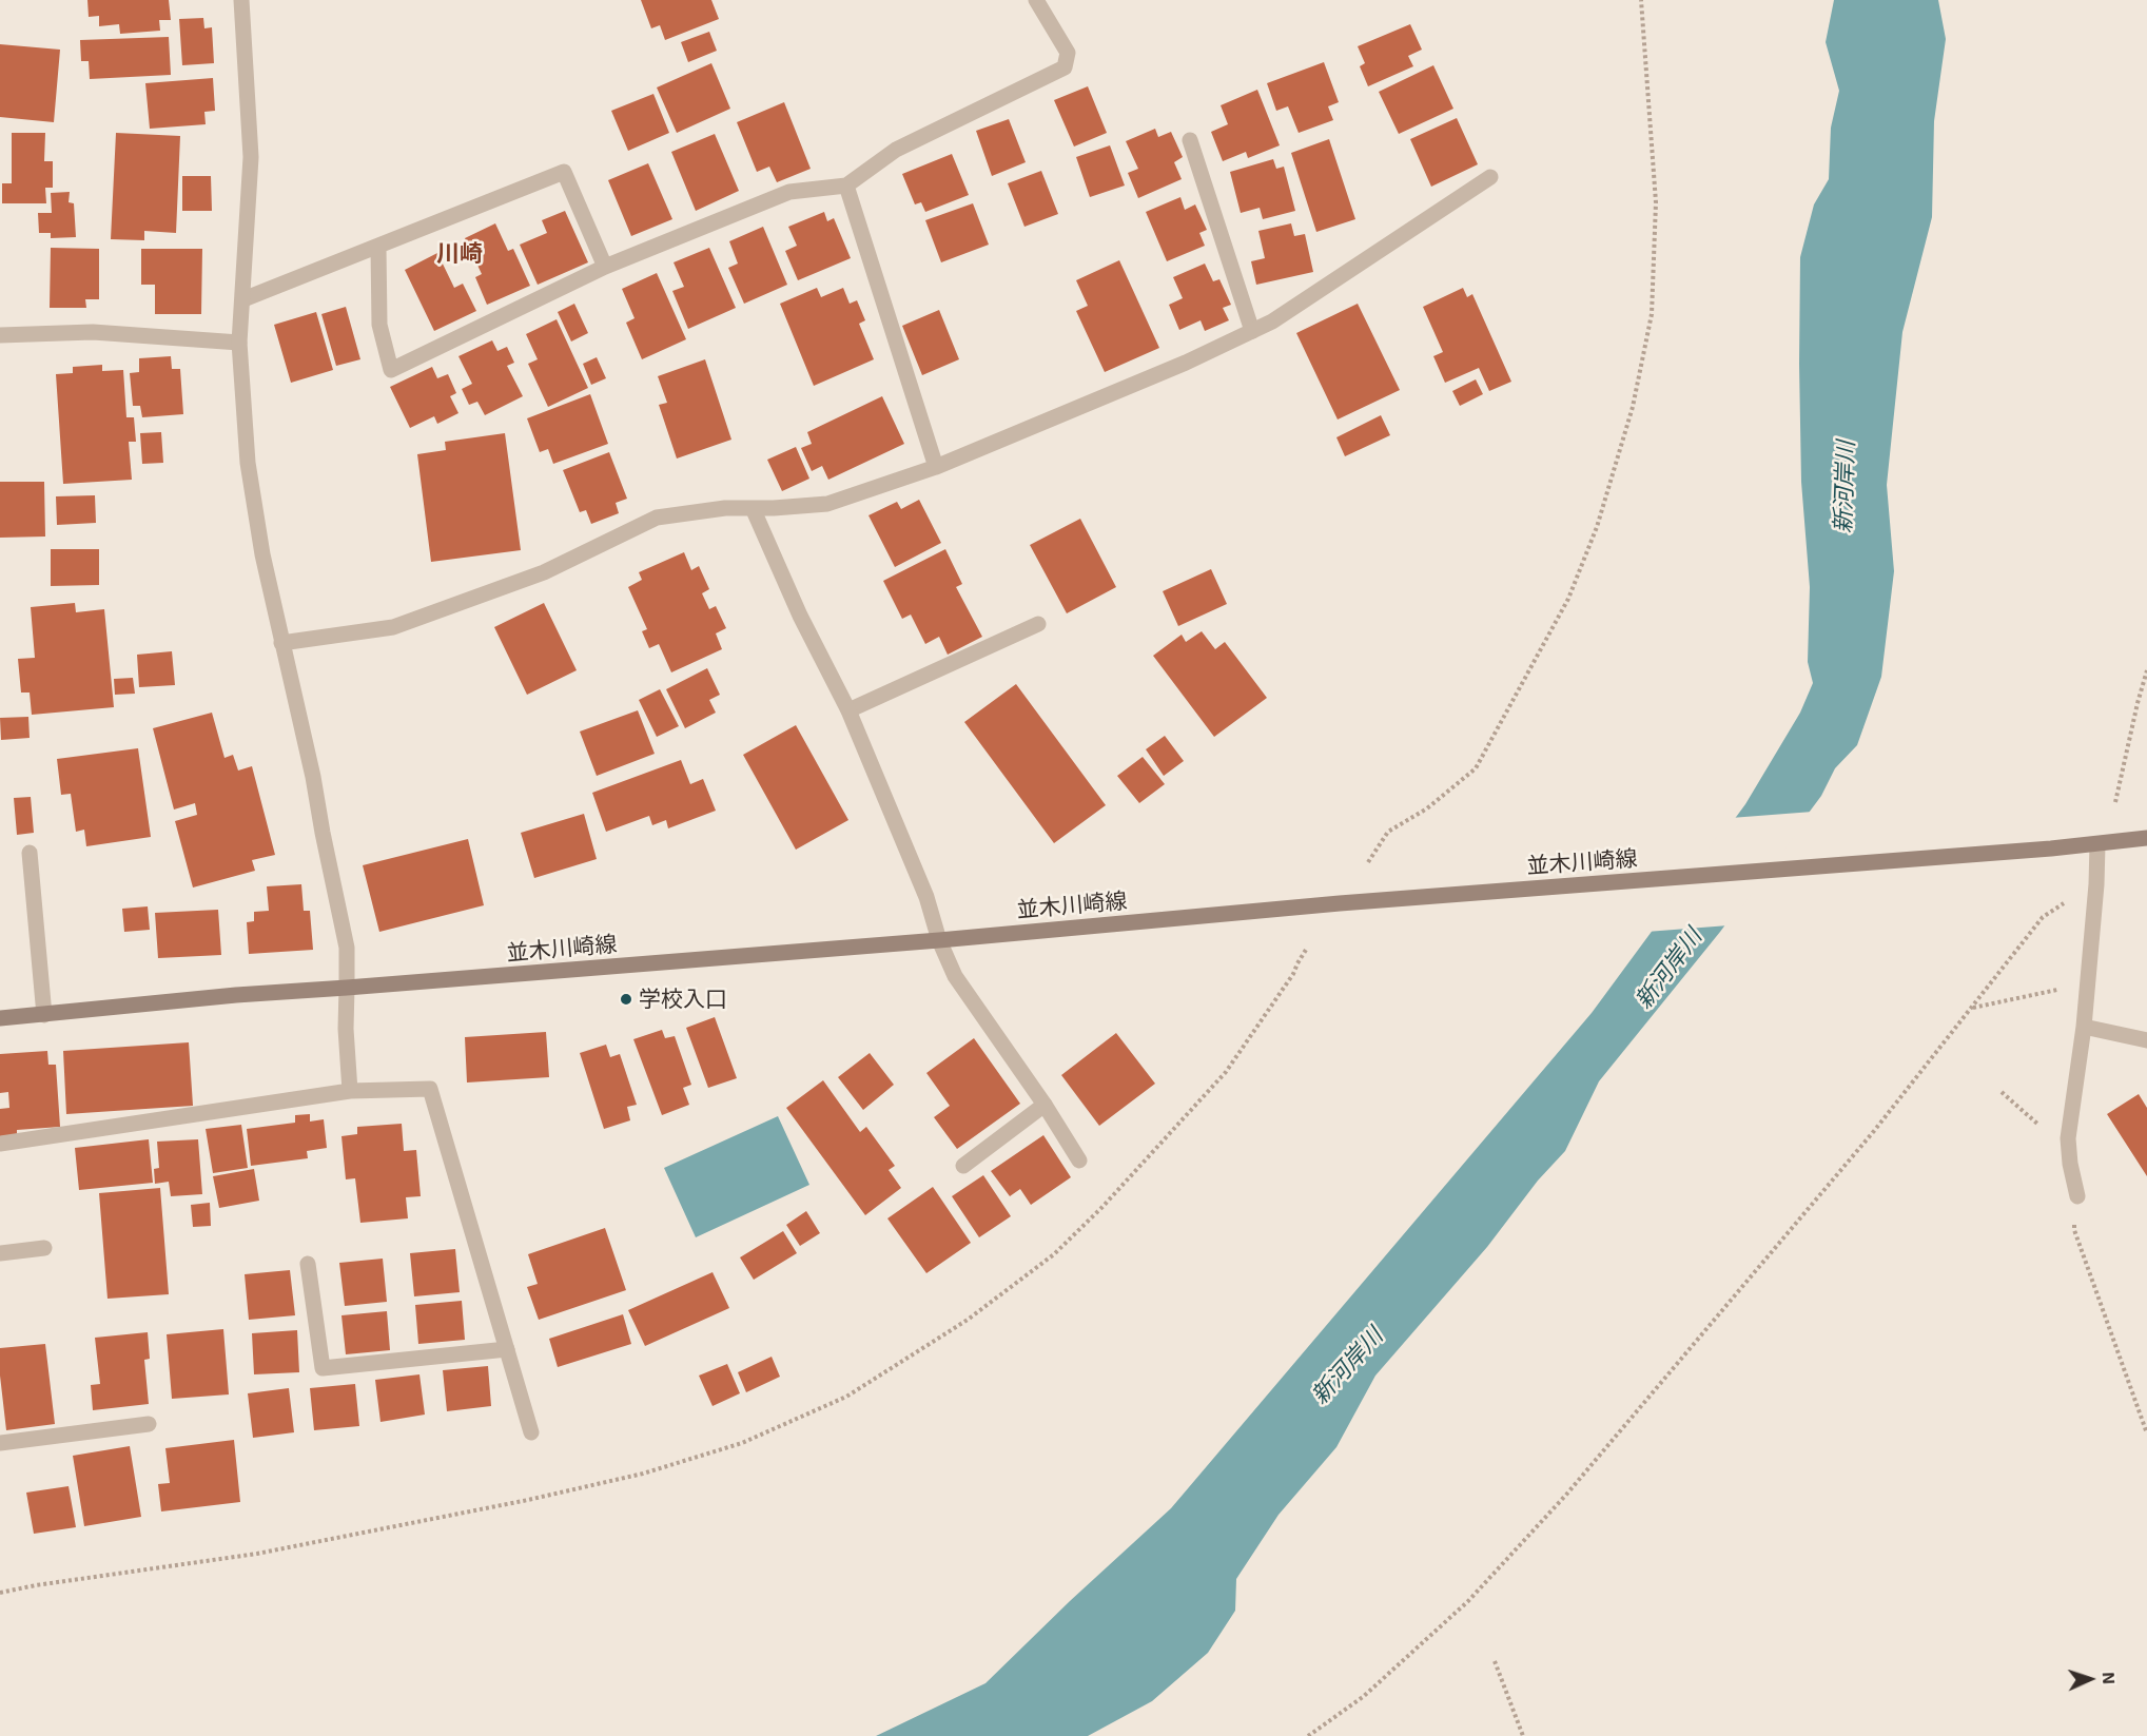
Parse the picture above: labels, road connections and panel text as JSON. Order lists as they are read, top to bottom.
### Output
{
  "streets": {
    "main road": ["並木川崎線"]
  },
  "districts": ["川崎"],
  "water": ["新河岸川"],
  "places": ["学校入口"],
  "north": "right"
}
